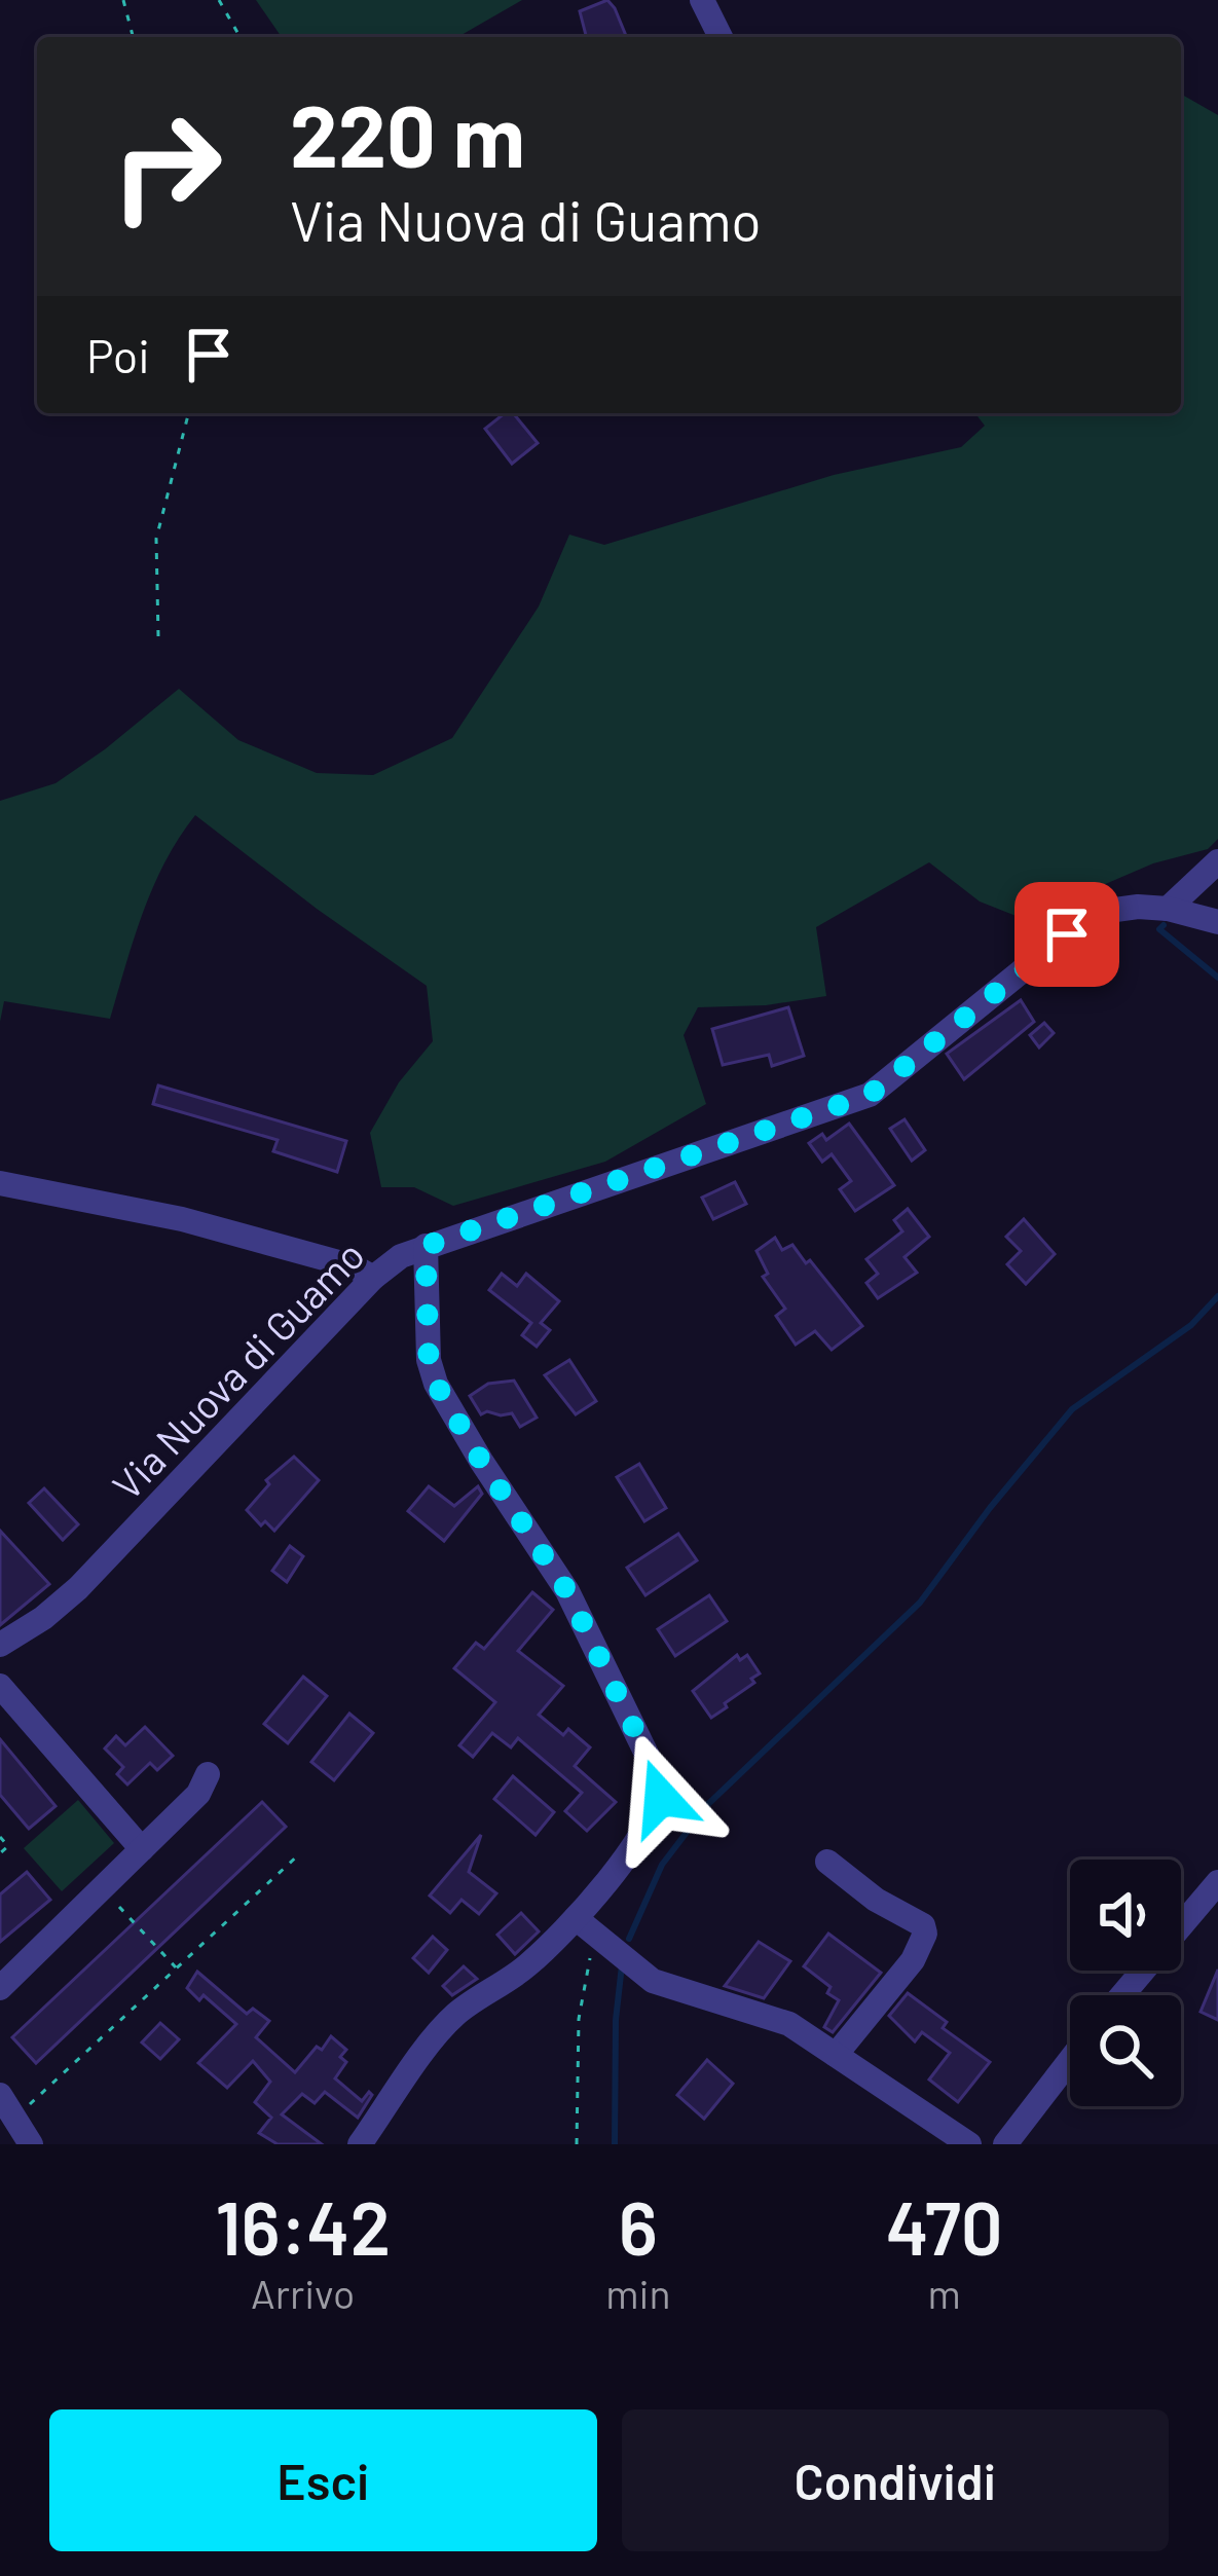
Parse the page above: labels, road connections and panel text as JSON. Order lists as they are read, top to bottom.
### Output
{
  "streets": {
    "street": ["Via Nuova di Guamo"]
  },
  "page": {
    "turn": ["220 m", "Via Nuova di Guamo"],
    "then": "Poi",
    "eta": [
      "16:42",
      "Arrivo",
      "6",
      "min",
      "470",
      "m"
    ],
    "buttons": ["Esci", "Condividi"]
  }
}
